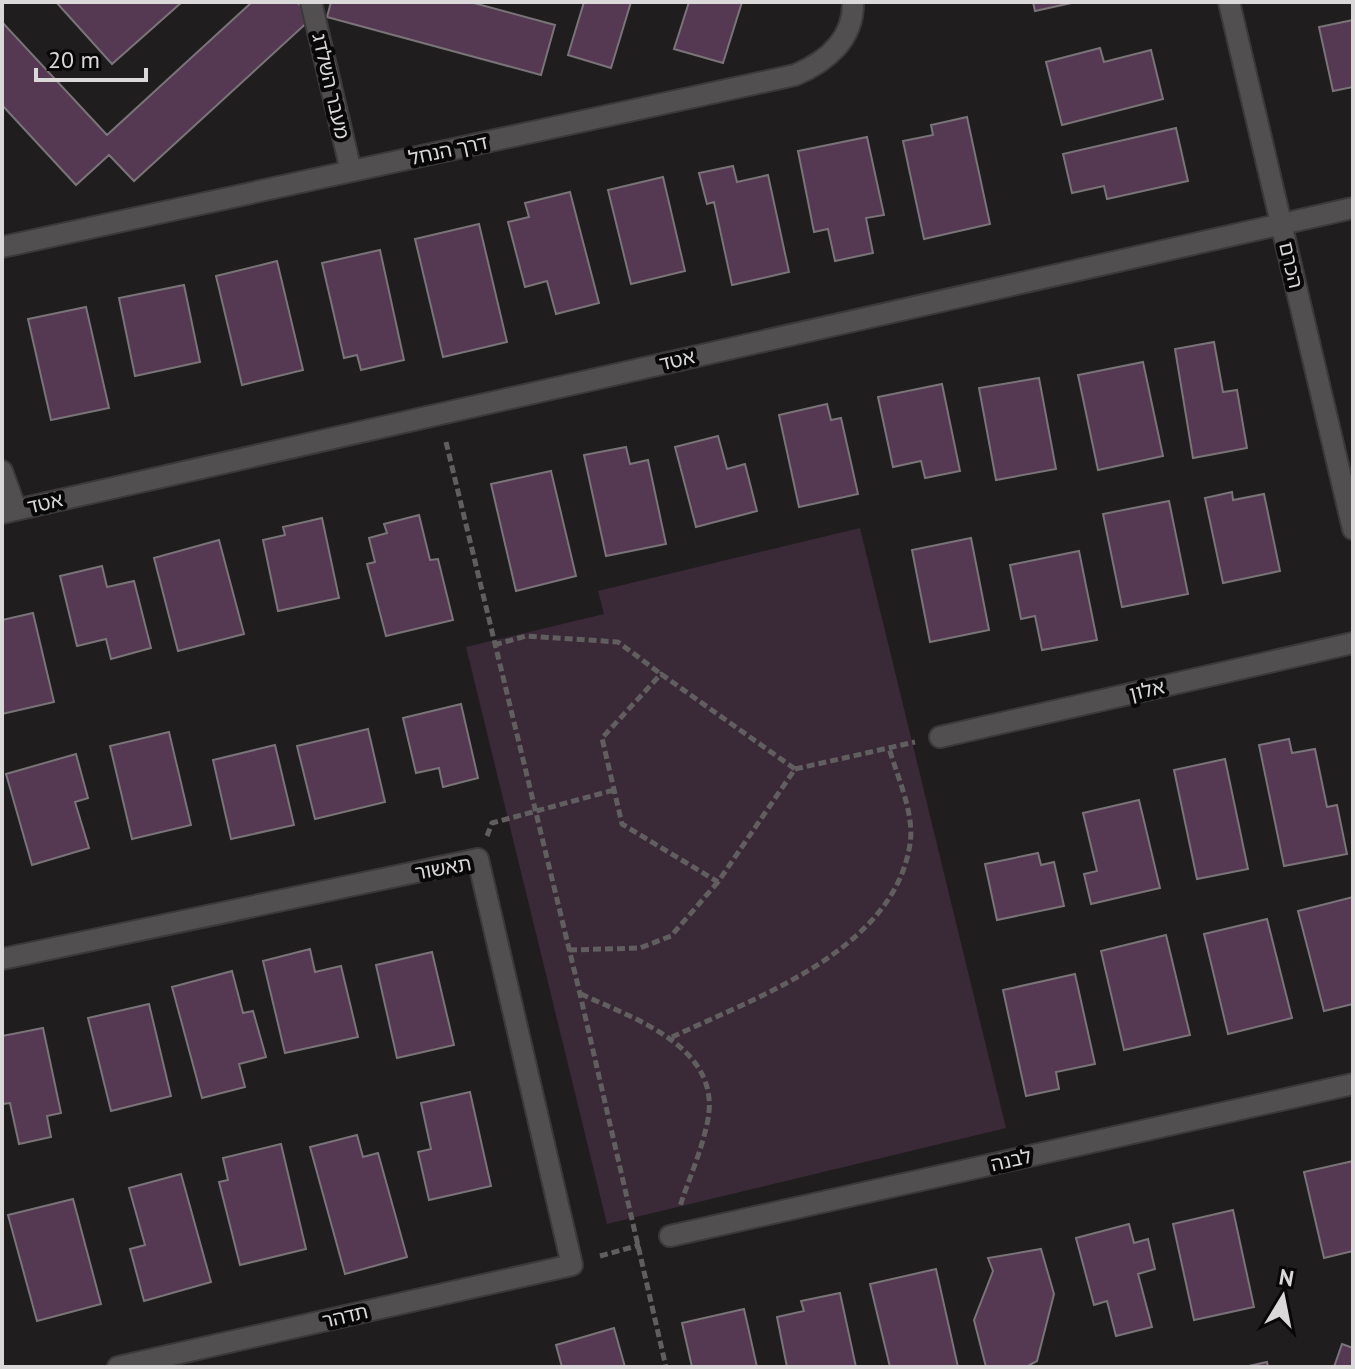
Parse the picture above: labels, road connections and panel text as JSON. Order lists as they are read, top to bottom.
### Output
{
  "streets": {
    "street": [
      "מעבר השלדג",
      "דרך הנחל",
      "הכרם",
      "אטד",
      "אלון",
      "תאשור",
      "לבנה",
      "תדהר"
    ]
  },
  "crossings": [
    ["מעבר השלדג", "דרך הנחל"],
    ["הכרם", "אטד"],
    ["תאשור", "תדהר"]
  ],
  "scale_bar": "20 m",
  "north": "top"
}
